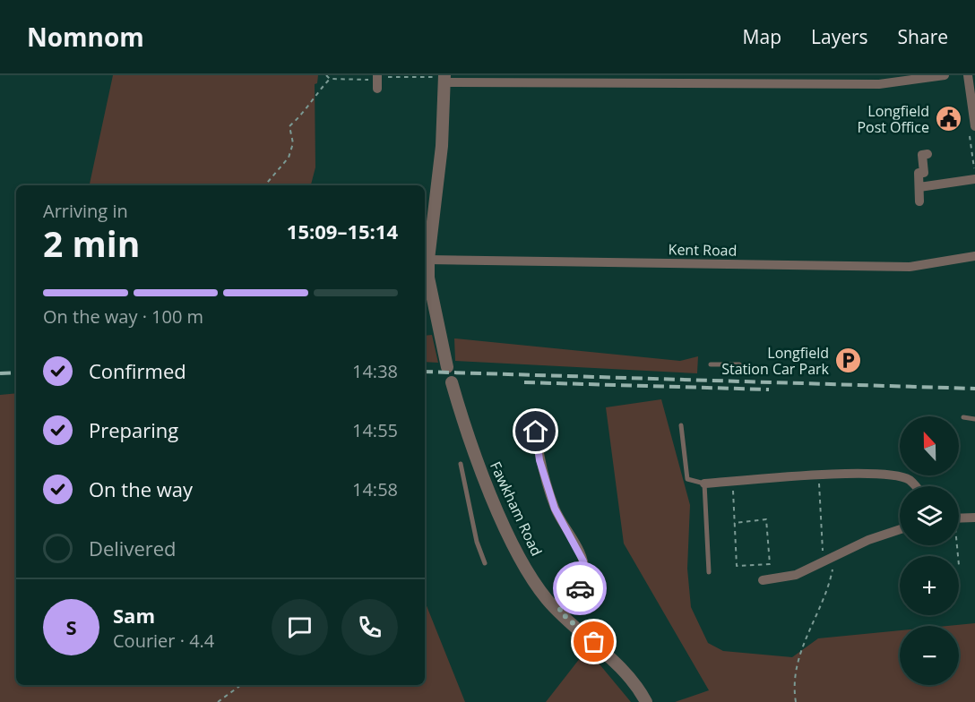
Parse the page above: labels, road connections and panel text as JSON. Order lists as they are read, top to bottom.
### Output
{
  "streets": {
    "street": ["Kent Road", "Fawkham Road"]
  },
  "places": {
    "public building": ["Longfield Post Office"],
    "parking": ["Longfield Station Car Park"]
  },
  "north": "top",
  "page": {
    "header": "Nomnom",
    "nav": ["Map", "Layers", "Share"],
    "heading": ["2 min", "Arriving in", "15:09–15:14"],
    "panel": ["Sam", "Courier · 4.4"],
    "bar": "On the way · 100 m",
    "list": [
      ["Confirmed", "14:38"],
      ["Preparing", "14:55"],
      ["On the way", "14:58"],
      "Delivered"
    ],
    "map_buttons": ["+", "−"],
    "round": "S"
  }
}
